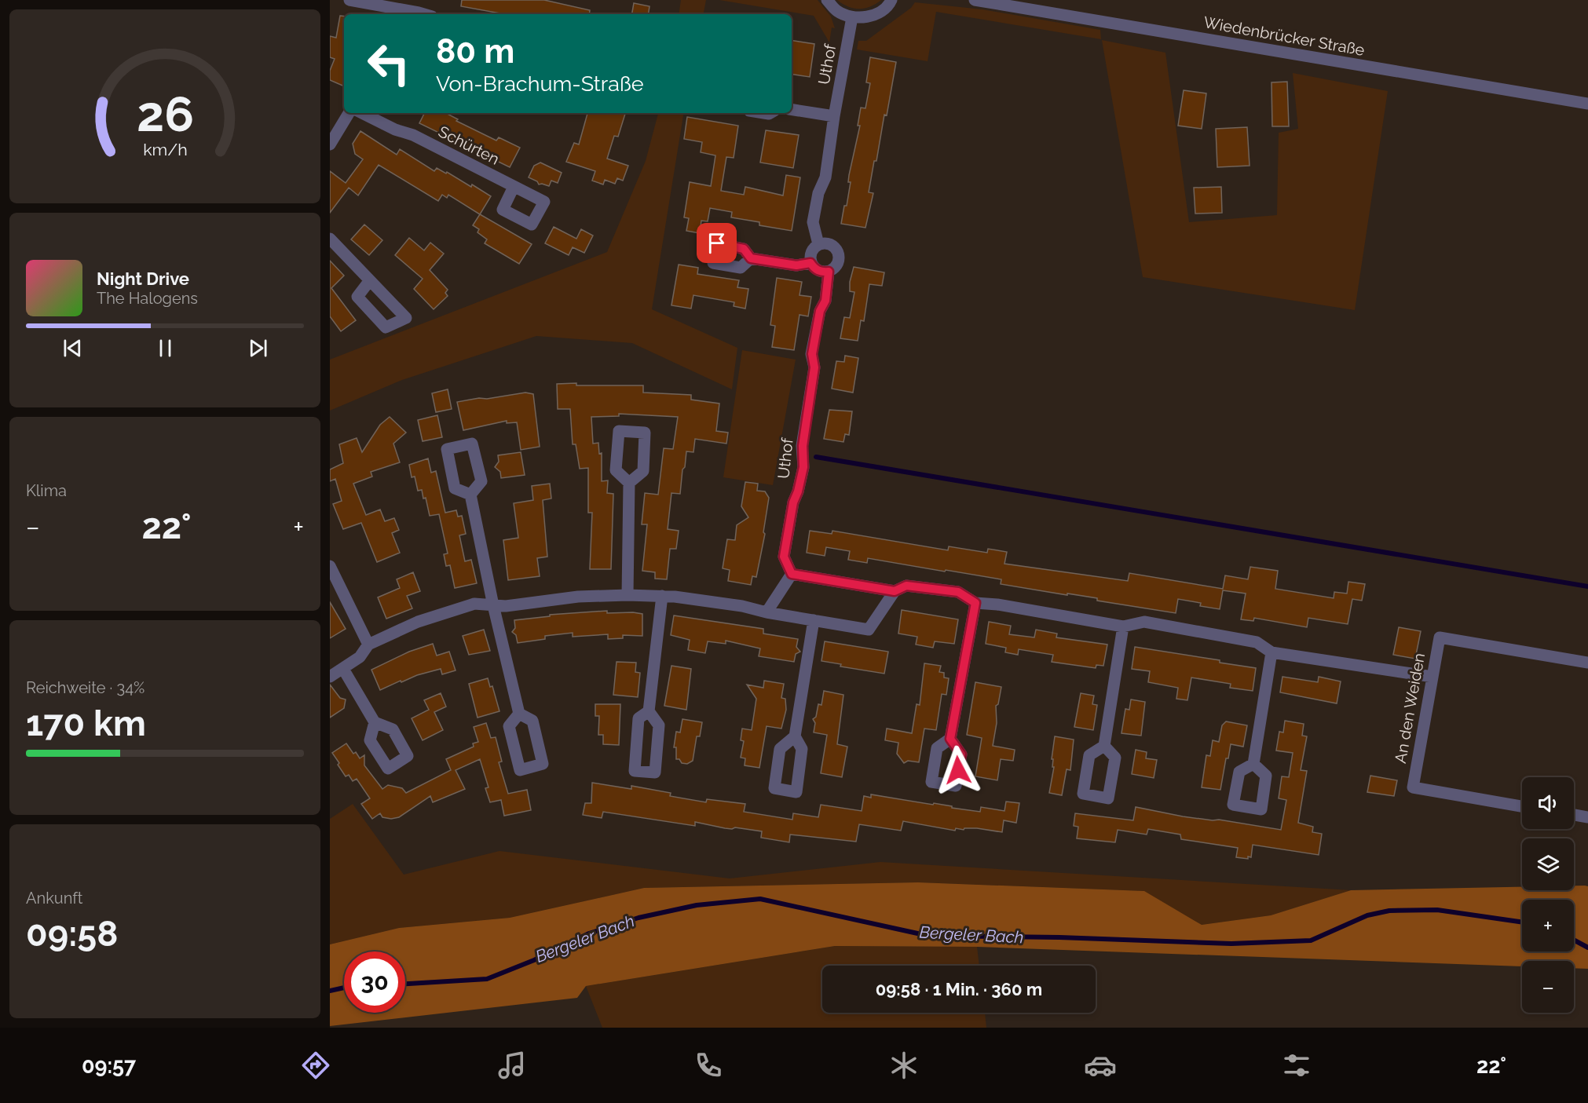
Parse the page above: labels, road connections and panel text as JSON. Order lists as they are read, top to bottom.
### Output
{
  "streets": {
    "street": [
      "Wiedenbrücker Straße",
      "Uthof",
      "Schürten",
      "An den Weiden"
    ]
  },
  "water": ["Bergeler Bach"],
  "page": {
    "turn": ["80 m", "Von-Brachum-Straße"],
    "song": ["Night Drive", "The Halogens"],
    "tile": [
      "Klima",
      ["Reichweite · 34%", "170 km"],
      ["Ankunft", "09:58"]
    ],
    "heat": ["−", "22°", "+"],
    "map_buttons": ["+", "−"],
    "limit": "30",
    "trip": "09:58 · 1 Min. · 360 m",
    "tabs": ["09:57", "22°"],
    "gauge": ["26", "km/h"]
  }
}
